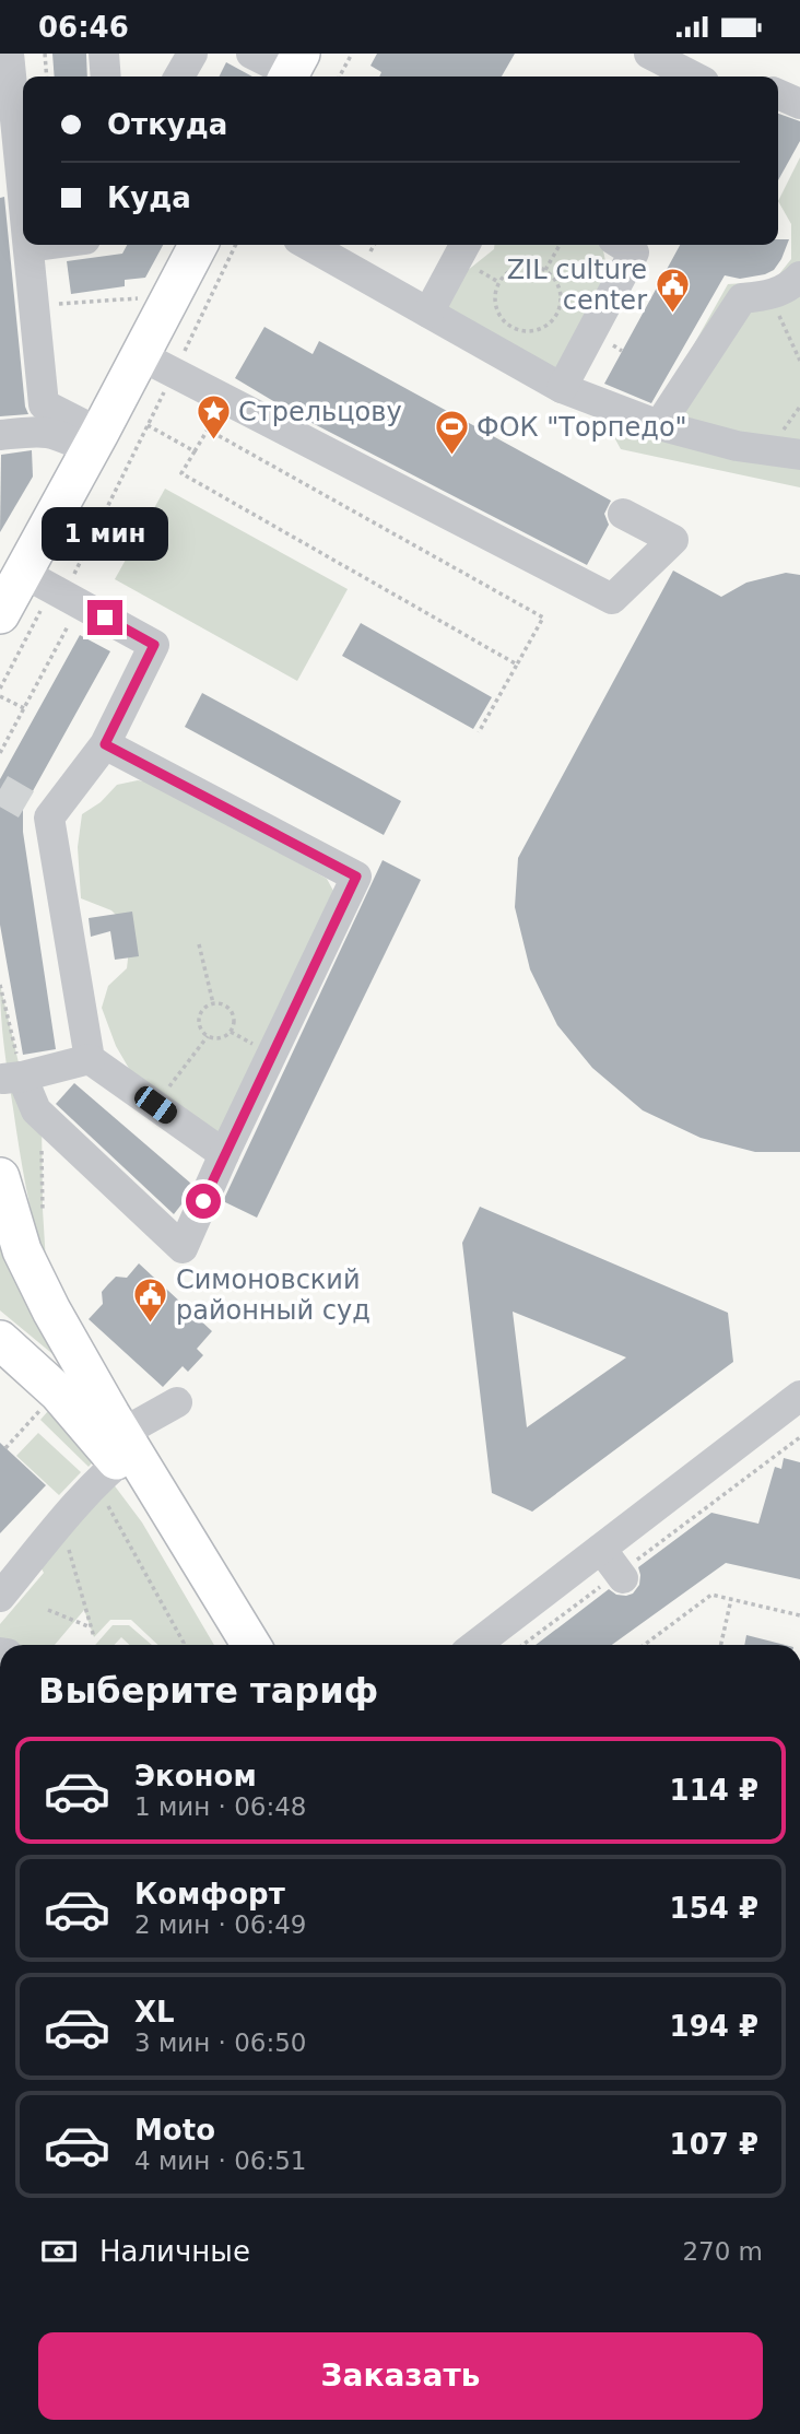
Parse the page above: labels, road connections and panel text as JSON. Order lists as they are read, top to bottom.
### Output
{
  "places": {
    "public building": ["ZIL culture center", "Симоновский районный суд"],
    "place": ["Стрельцову"],
    "sports": ["ФОК \"Торпедо\""]
  },
  "page": {
    "status": "06:46",
    "banner": ["Откуда", "Куда"],
    "bubble": "1 мин",
    "heading": "Выберите тариф",
    "list": [
      {
        "name": "Эконом",
        "note": "1 мин · 06:48",
        "value": "114 ₽"
      },
      {
        "name": "Комфорт",
        "note": "2 мин · 06:49",
        "value": "154 ₽"
      },
      {
        "name": "XL",
        "note": "3 мин · 06:50",
        "value": "194 ₽"
      },
      {
        "name": "Moto",
        "note": "4 мин · 06:51",
        "value": "107 ₽"
      }
    ],
    "pay": ["Наличные", "270 m"],
    "buttons": "Заказать"
  }
}
